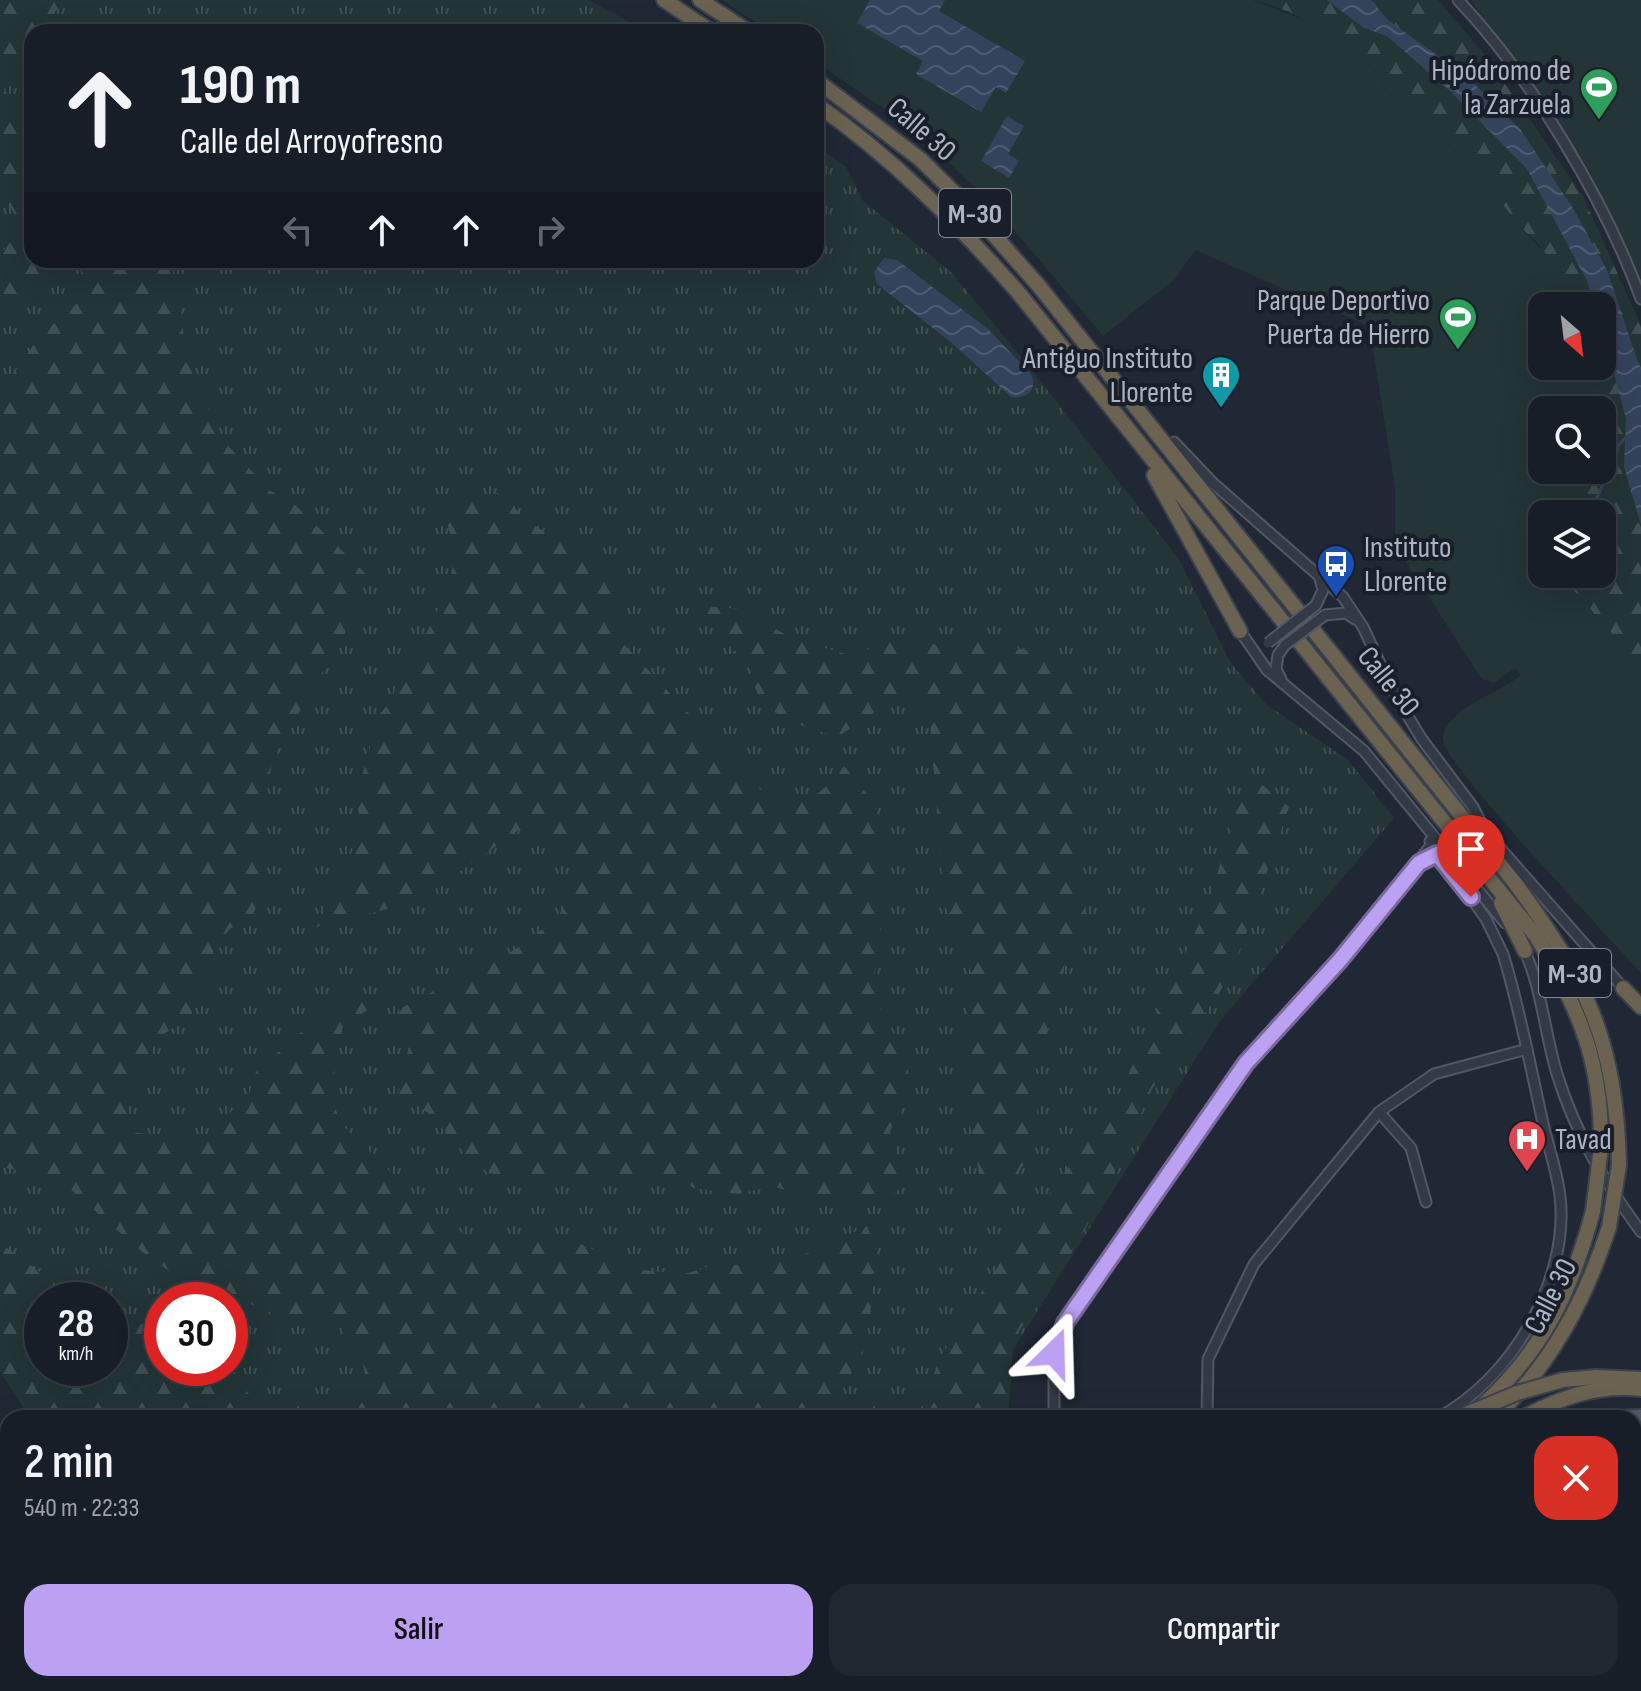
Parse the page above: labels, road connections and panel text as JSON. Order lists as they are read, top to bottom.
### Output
{
  "streets": {
    "highway": ["Calle 30", "M-30"]
  },
  "places": {
    "sports": ["Hipódromo de la Zarzuela", "Parque Deportivo Puerta de Hierro"],
    "building": ["Antiguo Instituto Llorente"],
    "bus stop": ["Instituto Llorente"],
    "hospital": ["Tavad"]
  },
  "north": "bottom right",
  "page": {
    "turn": ["190 m", "Calle del Arroyofresno"],
    "speed": "28 km/h",
    "limit": "30",
    "heading": ["2 min", "540 m · 22:33"],
    "buttons": ["Salir", "Compartir"]
  }
}
